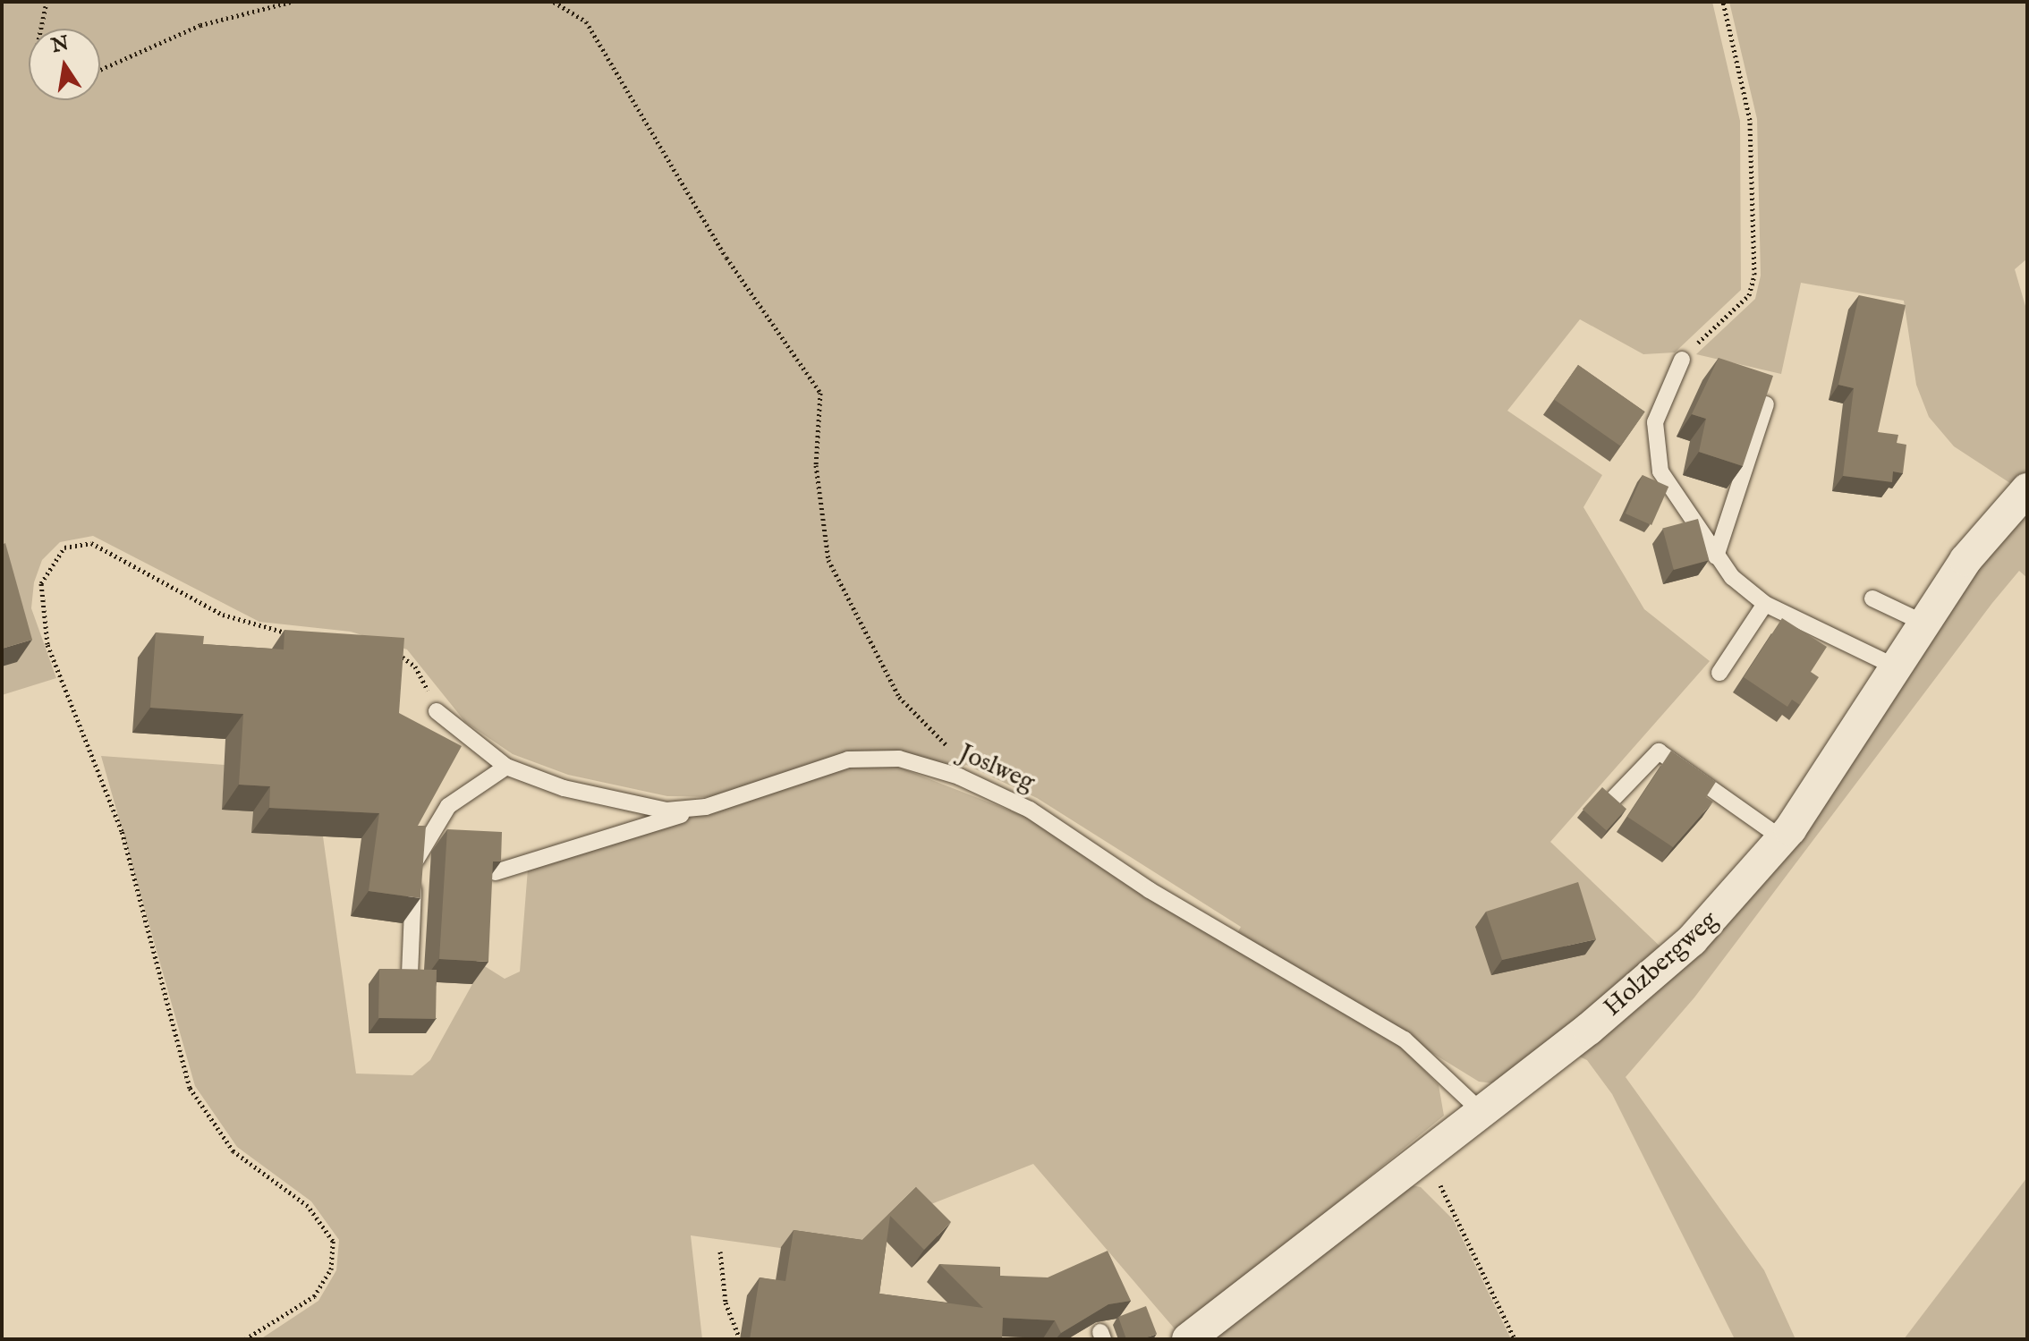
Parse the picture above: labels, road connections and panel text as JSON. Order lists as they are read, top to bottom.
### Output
{
  "streets": {
    "street": ["Holzbergweg"],
    "lane": ["Joslweg"]
  },
  "crossings": [
    ["Joslweg", "Holzbergweg"]
  ],
  "north": "top"
}
